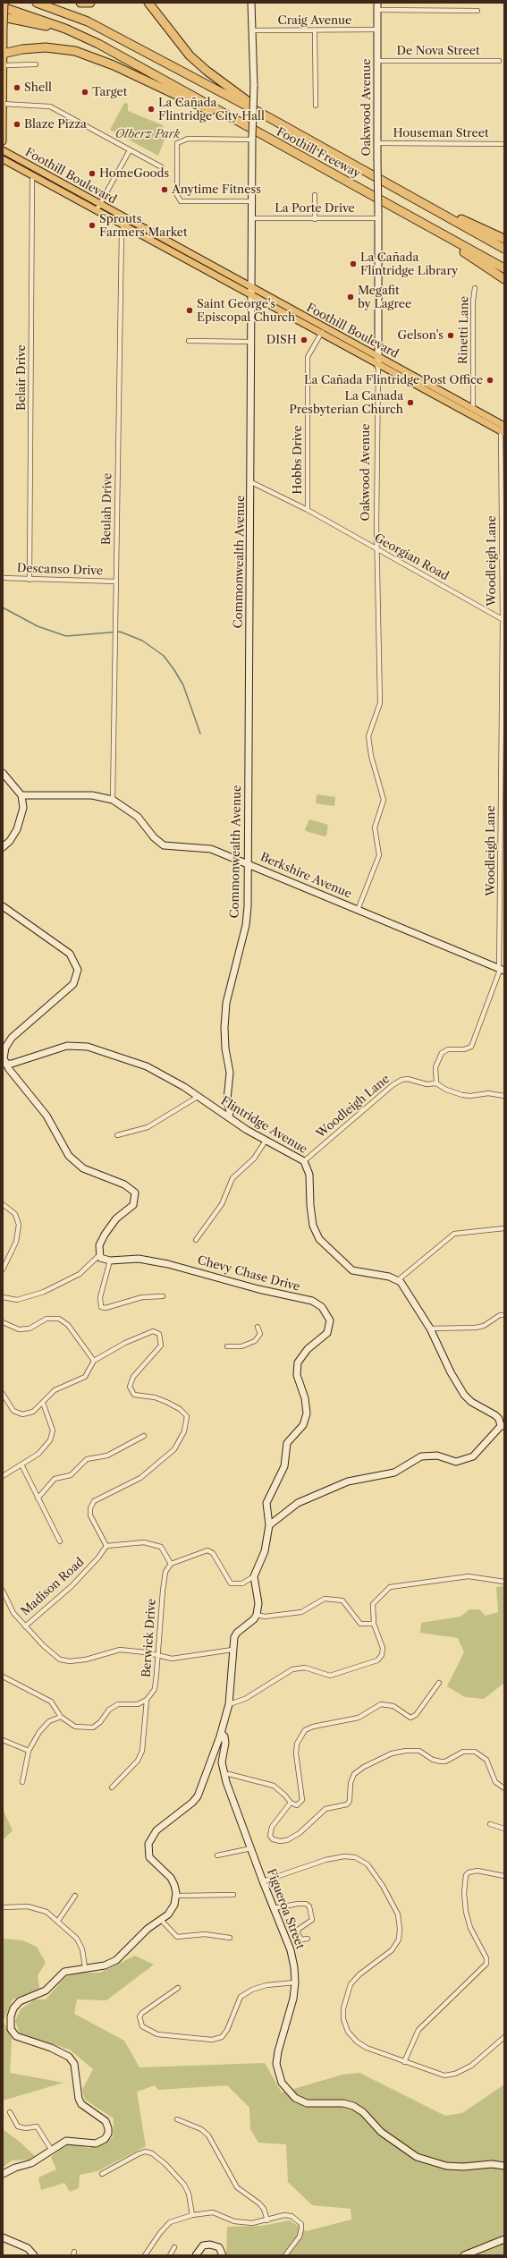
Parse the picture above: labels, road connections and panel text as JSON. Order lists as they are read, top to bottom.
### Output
{
  "streets": {
    "highway": ["Foothill Freeway"],
    "main road": ["Foothill Boulevard"],
    "street": [
      "Craig Avenue",
      "De Nova Street",
      "Oakwood Avenue",
      "Houseman Street",
      "La Porte Drive",
      "Rinetti Lane",
      "Belair Drive",
      "Hobbs Drive",
      "Beulah Drive",
      "Georgian Road",
      "Woodleigh Lane",
      "Commonwealth Avenue",
      "Descanso Drive",
      "Berkshire Avenue",
      "Flintridge Avenue",
      "Chevy Chase Drive",
      "Madison Road",
      "Berwick Drive",
      "Figueroa Street"
    ]
  },
  "crossings": [
    ["Craig Avenue", "Oakwood Avenue"],
    ["Craig Avenue", "Commonwealth Avenue"],
    ["De Nova Street", "Oakwood Avenue"],
    ["Oakwood Avenue", "Houseman Street"],
    ["Oakwood Avenue", "Foothill Boulevard"],
    ["Oakwood Avenue", "La Porte Drive"],
    ["Oakwood Avenue", "Georgian Road"],
    ["Oakwood Avenue", "Berkshire Avenue"],
    ["Foothill Freeway", "Commonwealth Avenue"],
    ["Foothill Boulevard", "Rinetti Lane"],
    ["Foothill Boulevard", "Belair Drive"],
    ["Foothill Boulevard", "Hobbs Drive"],
    ["Foothill Boulevard", "Beulah Drive"],
    ["Foothill Boulevard", "Woodleigh Lane"],
    ["Foothill Boulevard", "Commonwealth Avenue"],
    ["La Porte Drive", "Commonwealth Avenue"],
    ["Belair Drive", "Descanso Drive"],
    ["Hobbs Drive", "Georgian Road"],
    ["Beulah Drive", "Descanso Drive"],
    ["Beulah Drive", "Berkshire Avenue"],
    ["Georgian Road", "Woodleigh Lane"],
    ["Georgian Road", "Commonwealth Avenue"],
    ["Woodleigh Lane", "Berkshire Avenue"],
    ["Woodleigh Lane", "Flintridge Avenue"],
    ["Commonwealth Avenue", "Berkshire Avenue"],
    ["Commonwealth Avenue", "Flintridge Avenue"]
  ],
  "parks": ["Olberz Park"],
  "places": [
    "Shell",
    "Target",
    "La Cañada Flintridge City Hall",
    "Blaze Pizza",
    "HomeGoods",
    "Anytime Fitness",
    "Sprouts Farmers Market",
    "La Cañada Flintridge Library",
    "Megafit by Lagree",
    "Saint George's Episcopal Church",
    "Gelson's",
    "DISH",
    "La Cañada Flintridge Post Office",
    "La Canada Presbyterian Church"
  ]
}
